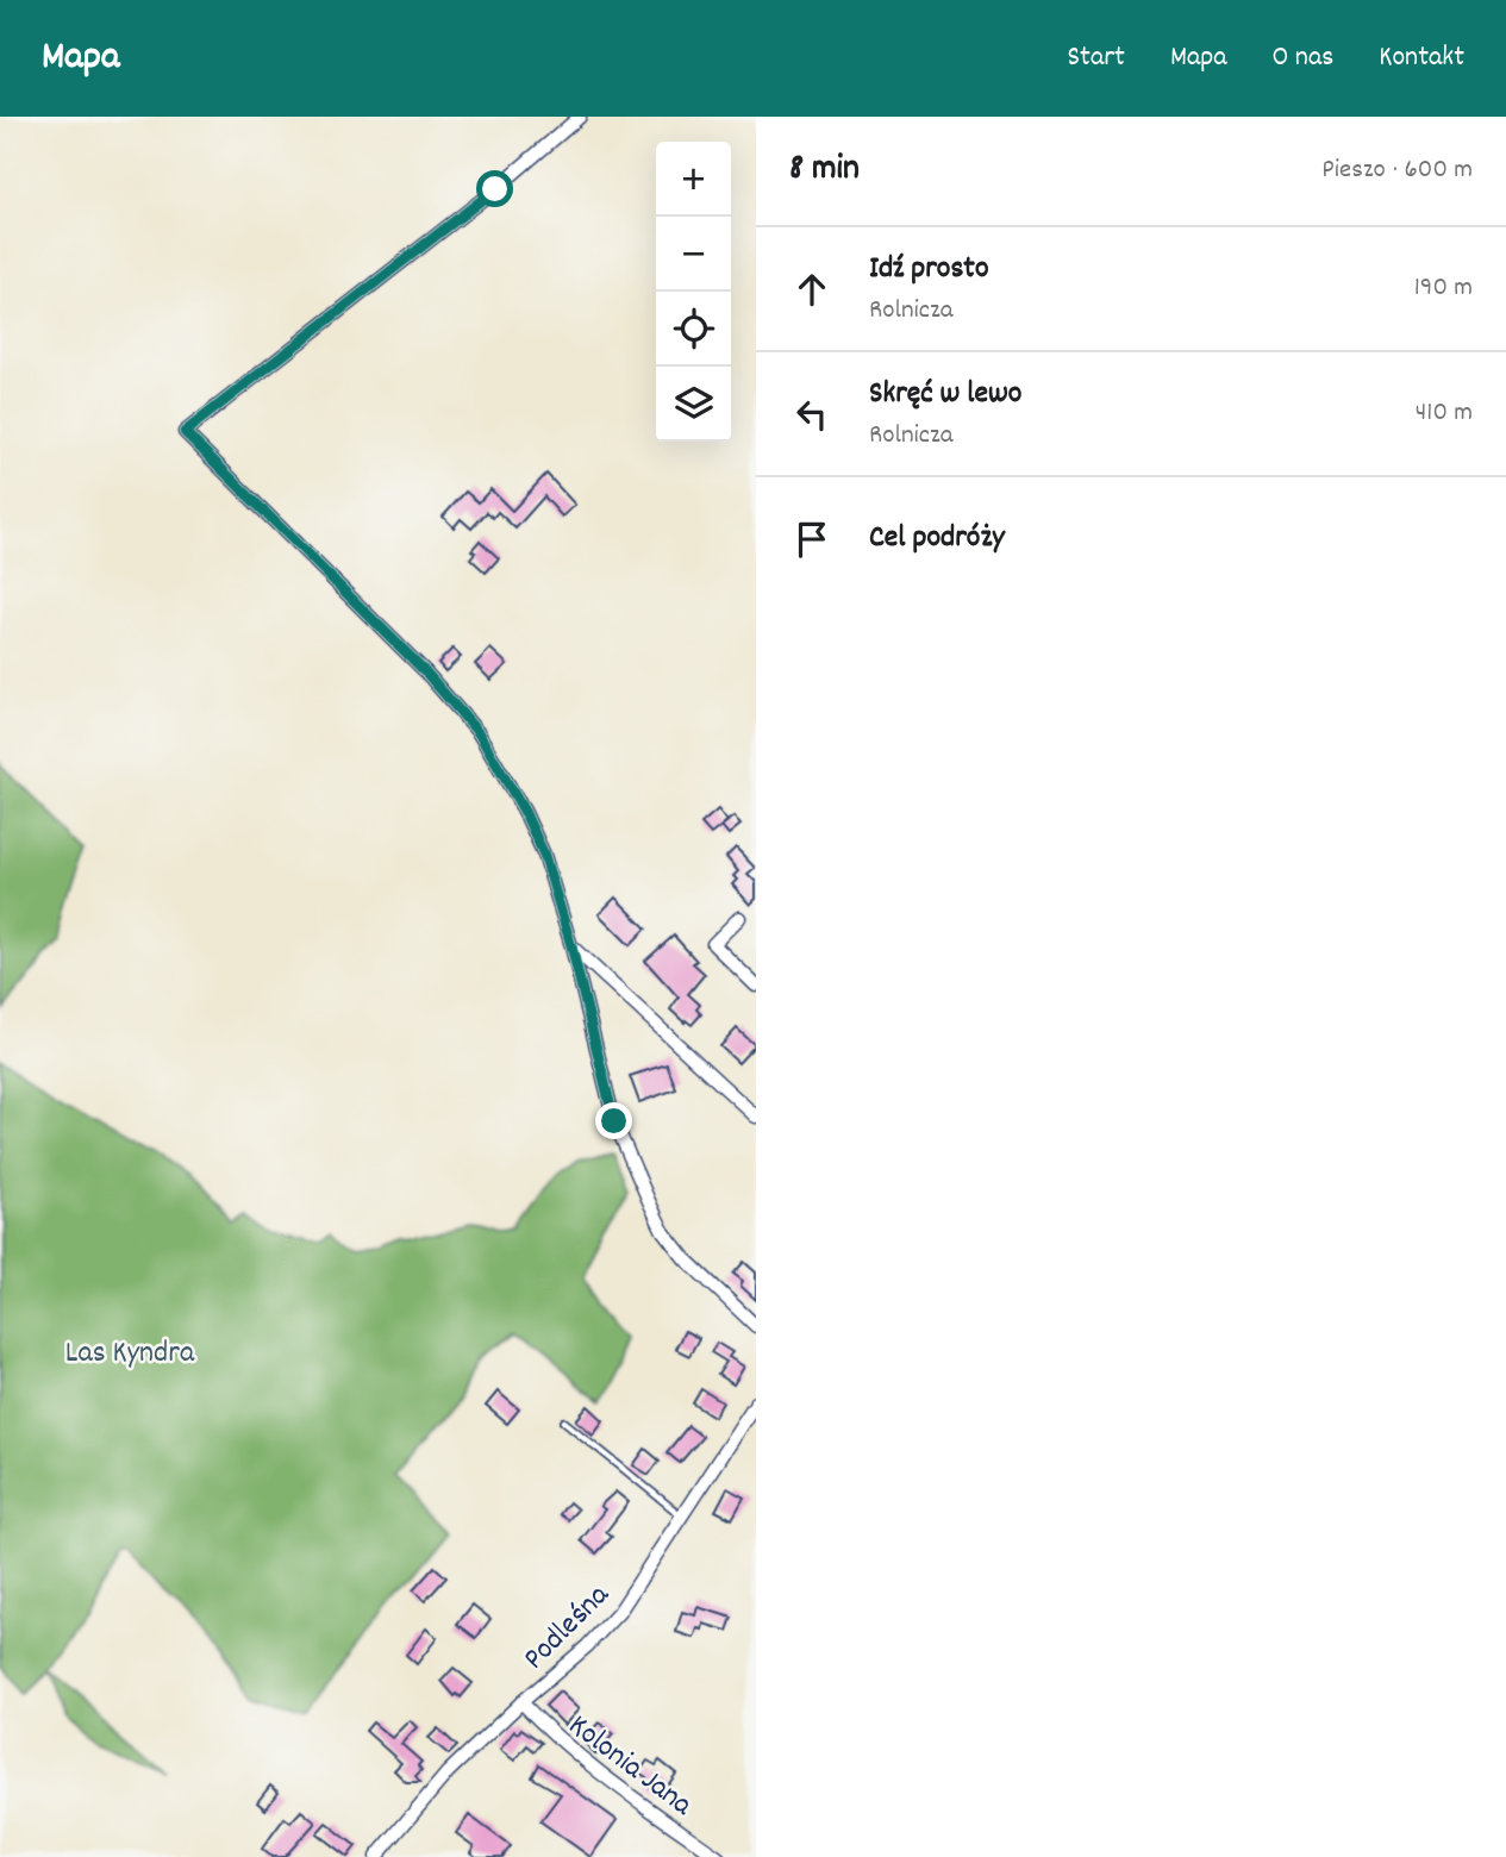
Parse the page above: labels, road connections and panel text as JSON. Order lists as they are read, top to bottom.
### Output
{
  "streets": {
    "street": ["Podleśna", "Kolonia Jana"]
  },
  "crossings": [
    ["Podleśna", "Kolonia Jana"]
  ],
  "parks": ["Las Kyndra"],
  "page": {
    "header": "Mapa",
    "nav": [
      "Start",
      "Mapa",
      "O nas",
      "Kontakt"
    ],
    "heading": ["8 min", "Pieszo · 600 m"],
    "map_buttons": ["+", "−"],
    "list": [
      ["Idź prosto", "Rolnicza", "190 m"],
      ["Skręć w lewo", "Rolnicza", "410 m"],
      "Cel podróży"
    ]
  }
}
